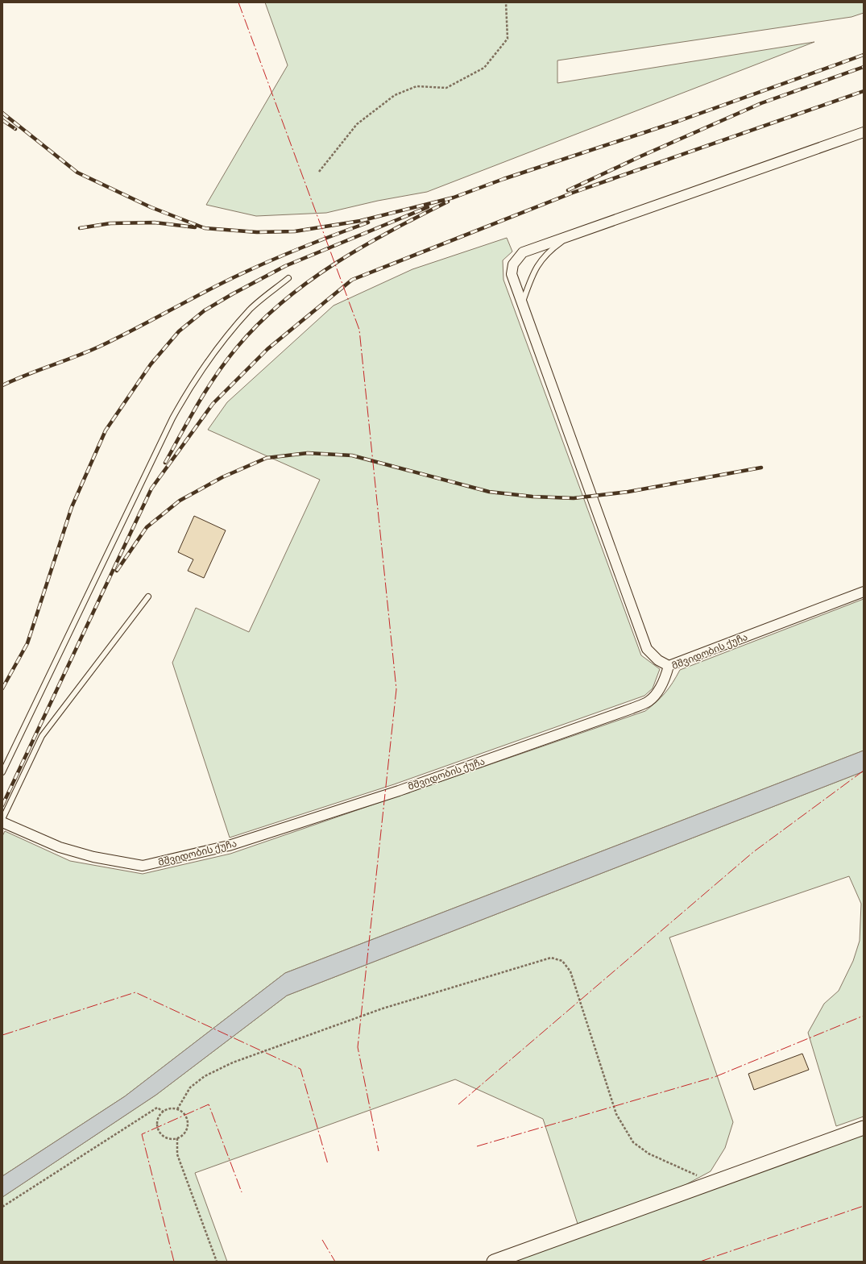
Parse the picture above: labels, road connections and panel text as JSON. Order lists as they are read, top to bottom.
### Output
{
  "streets": {
    "street": ["მშვიდობის ქუჩა"]
  }
}
